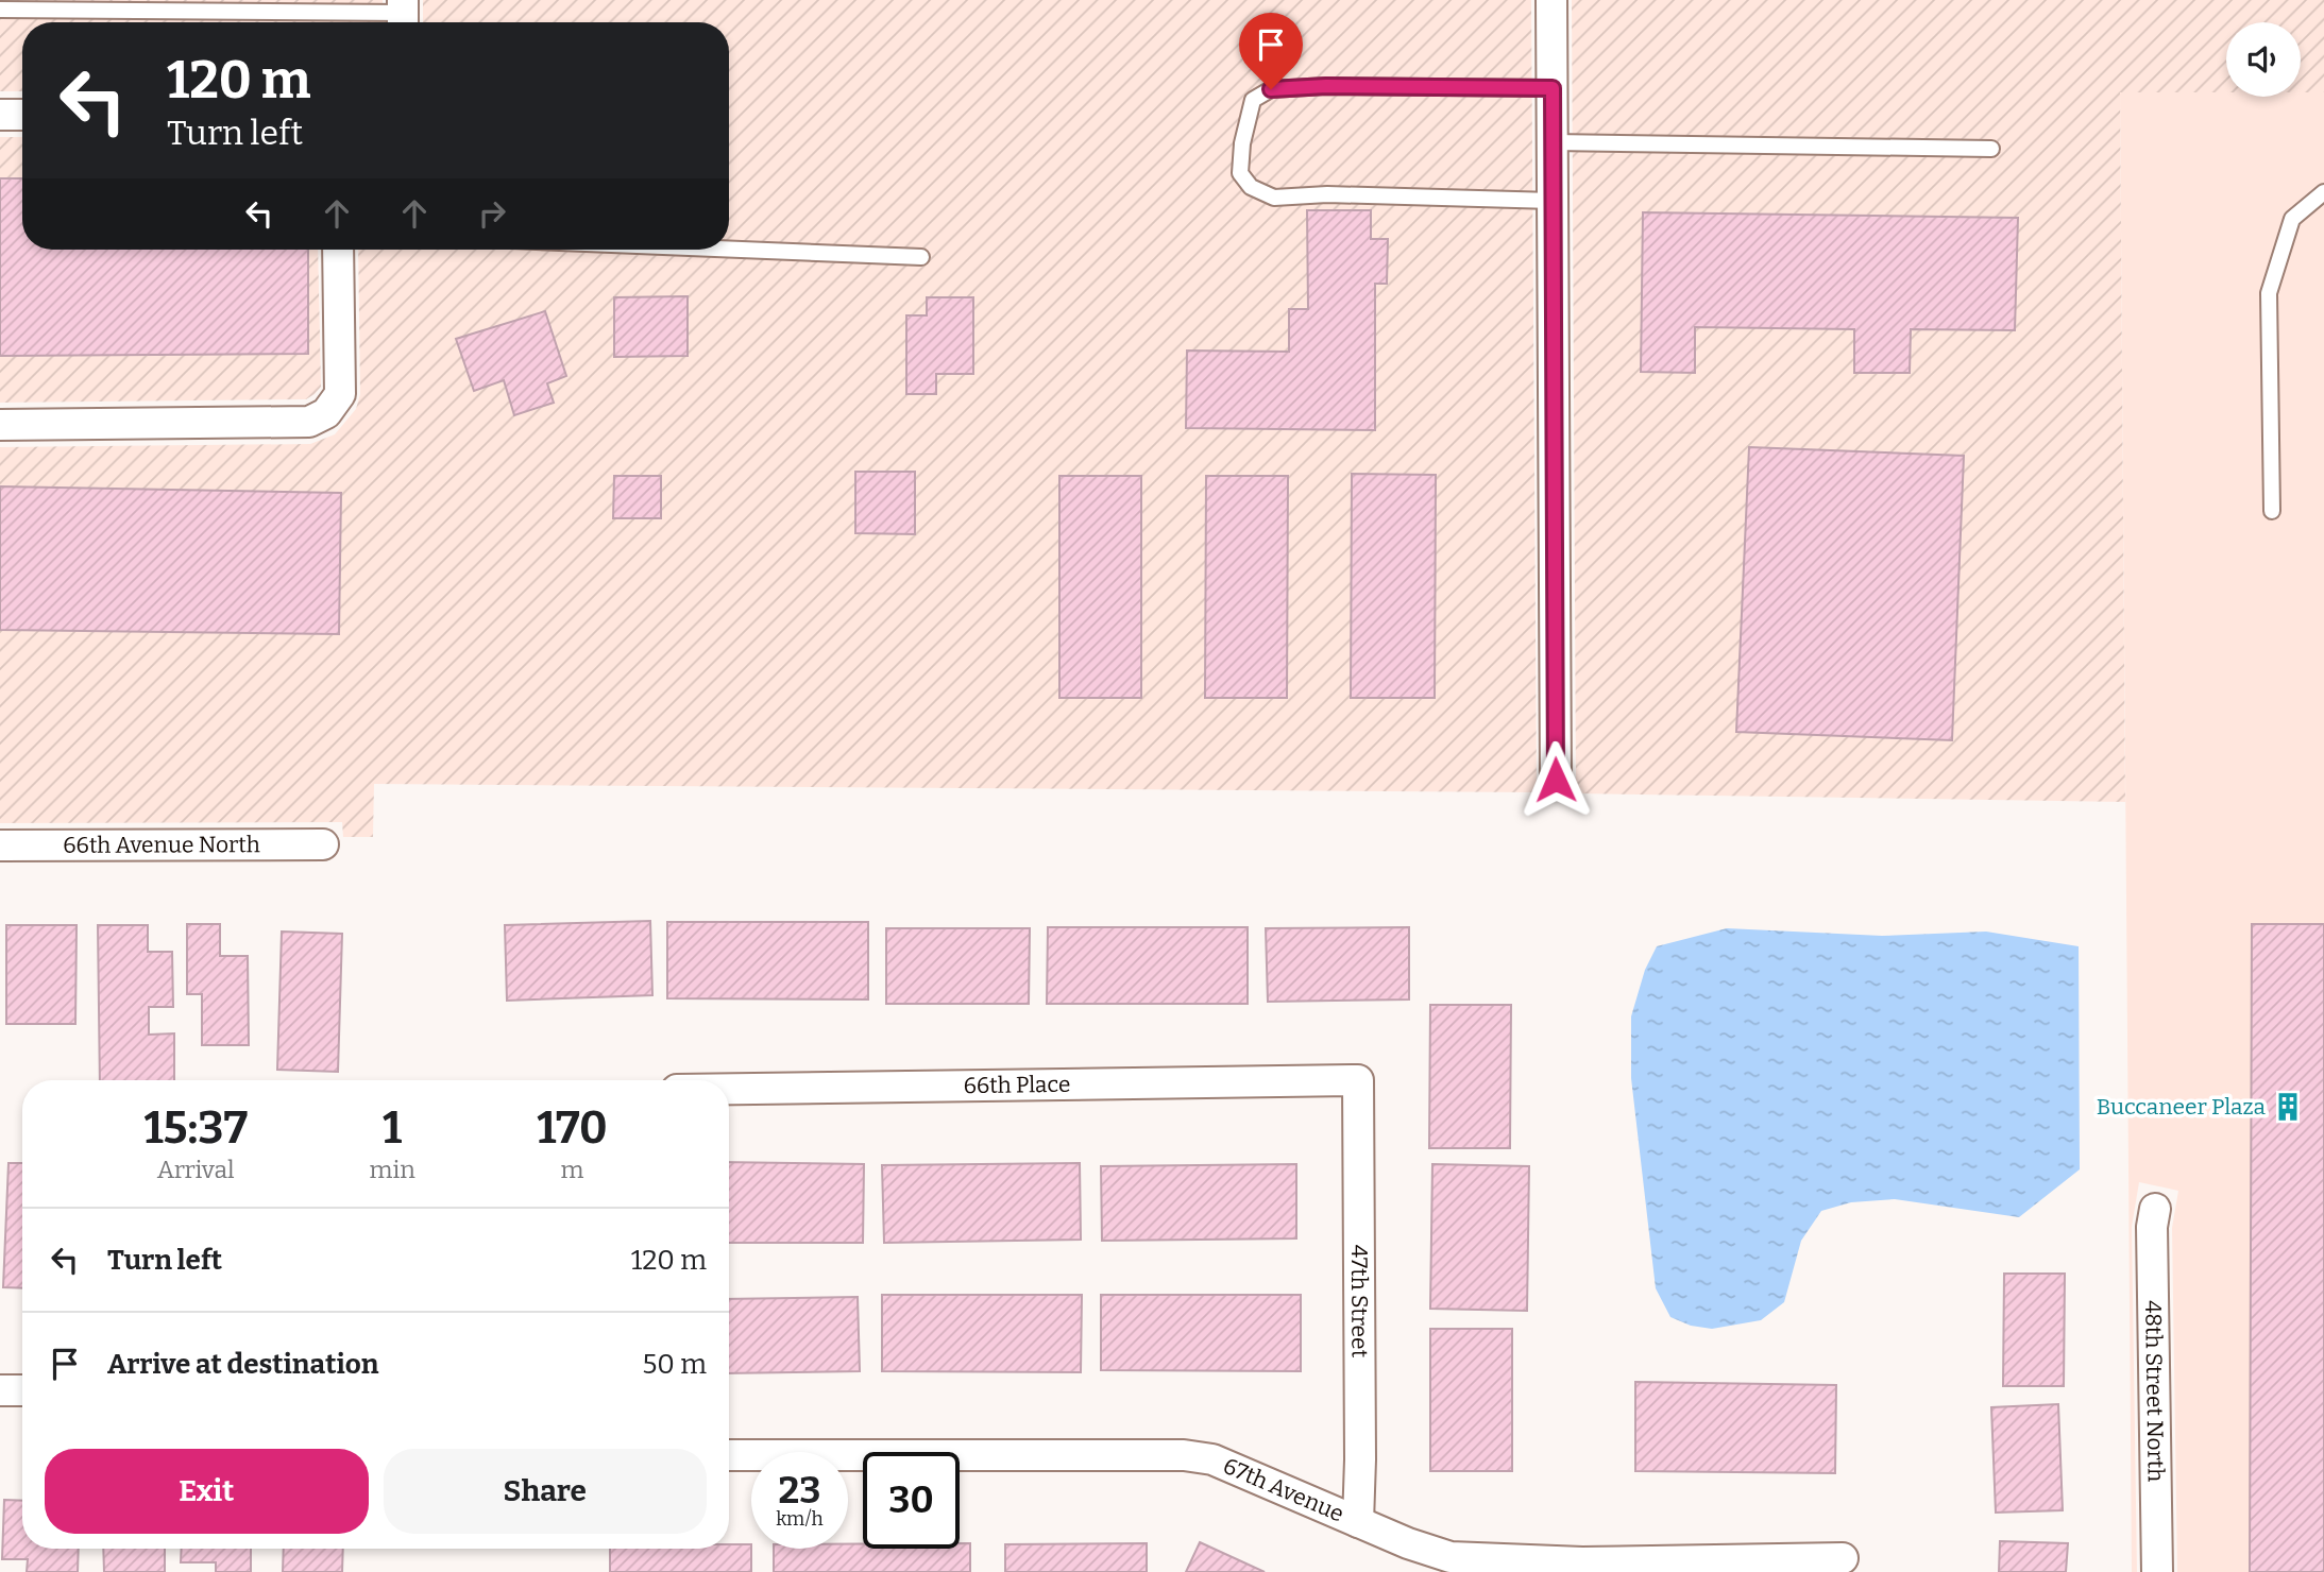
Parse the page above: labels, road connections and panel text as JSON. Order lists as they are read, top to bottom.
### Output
{
  "streets": {
    "street": [
      "66th Avenue North",
      "66th Place",
      "47th Street",
      "48th Street North",
      "67th Avenue"
    ]
  },
  "crossings": [
    ["66th Place", "47th Street"],
    ["47th Street", "67th Avenue"]
  ],
  "places": {
    "building": ["Buccaneer Plaza"]
  },
  "page": {
    "turn": ["120 m", "Turn left"],
    "eta": [
      "15:37",
      "Arrival",
      "1",
      "min",
      "170",
      "m"
    ],
    "list": [
      {
        "name": "Turn left",
        "value": "120 m"
      },
      {
        "name": "Arrive at destination",
        "value": "50 m"
      }
    ],
    "buttons": ["Exit", "Share"],
    "speed": "23 km/h",
    "limit": "30"
  }
}
